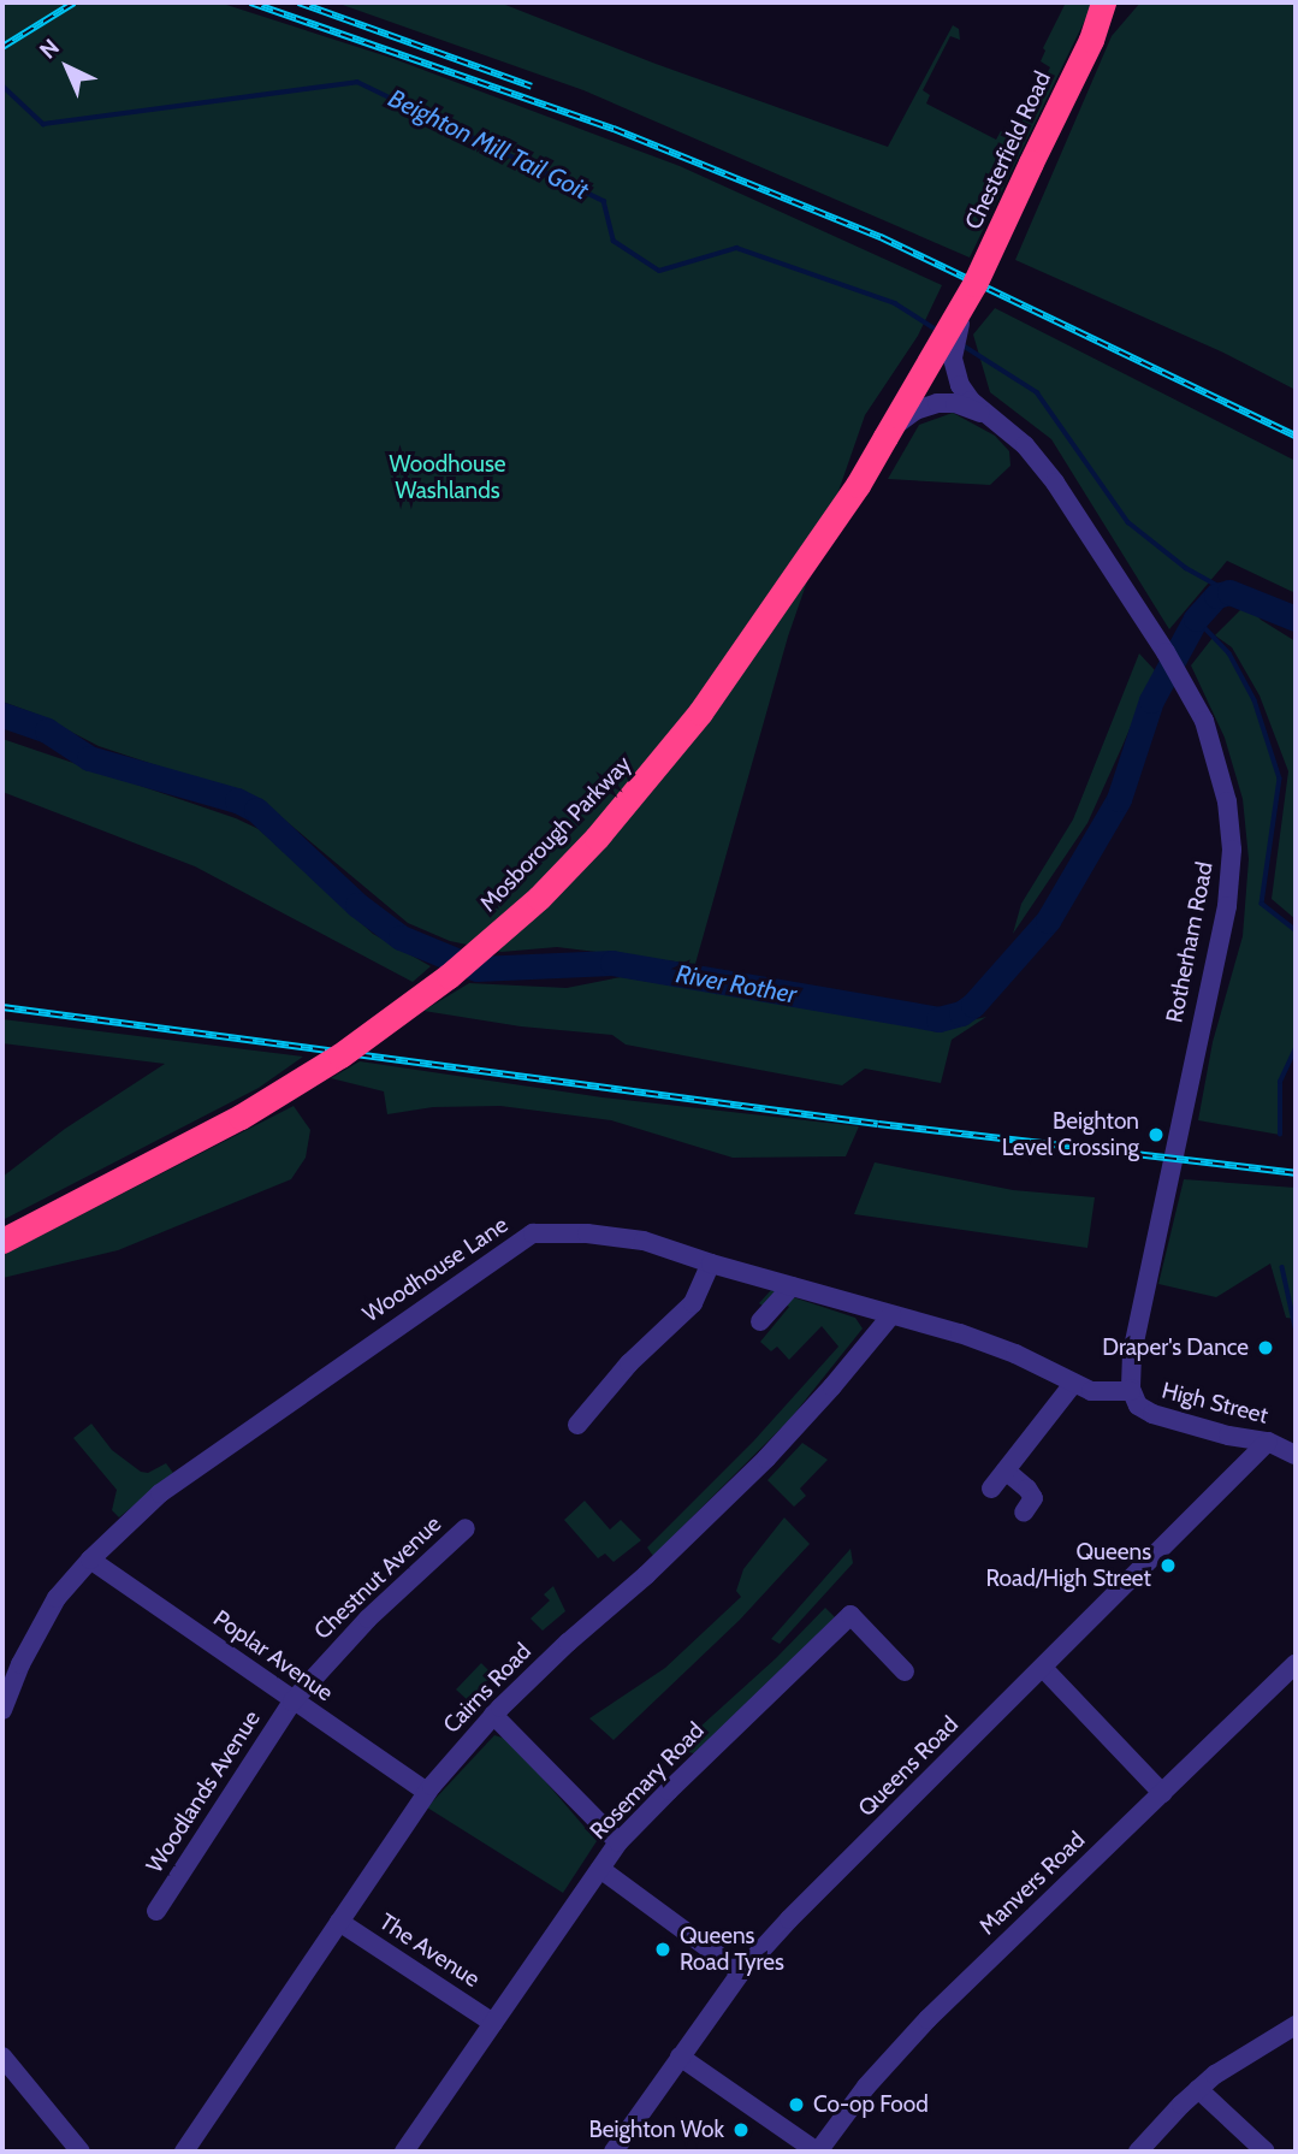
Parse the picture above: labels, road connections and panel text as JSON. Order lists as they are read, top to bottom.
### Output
{
  "streets": {
    "highway": ["Chesterfield Road", "Mosborough Parkway"],
    "street": [
      "Rotherham Road",
      "Woodhouse Lane",
      "High Street",
      "Chestnut Avenue",
      "Poplar Avenue",
      "Cairns Road",
      "Queens Road",
      "Rosemary Road",
      "Woodlands Avenue",
      "Manvers Road",
      "The Avenue"
    ]
  },
  "crossings": [
    ["Chesterfield Road", "Mosborough Parkway"],
    ["Rotherham Road", "Woodhouse Lane"],
    ["Rotherham Road", "High Street"],
    ["Woodhouse Lane", "High Street"],
    ["Woodhouse Lane", "Poplar Avenue"],
    ["Woodhouse Lane", "Cairns Road"],
    ["High Street", "Queens Road"],
    ["Chestnut Avenue", "Poplar Avenue"],
    ["Chestnut Avenue", "Woodlands Avenue"],
    ["Poplar Avenue", "Cairns Road"],
    ["Poplar Avenue", "Woodlands Avenue"],
    ["Cairns Road", "The Avenue"],
    ["Rosemary Road", "The Avenue"]
  ],
  "water": ["Beighton Mill Tail Goit", "River Rother"],
  "parks": ["Woodhouse Washlands"],
  "places": [
    "Beighton Level Crossing",
    "Draper's Dance",
    "Queens Road/High Street",
    "Queens Road Tyres",
    "Co-op Food",
    "Beighton Wok"
  ],
  "north": "top left"
}
